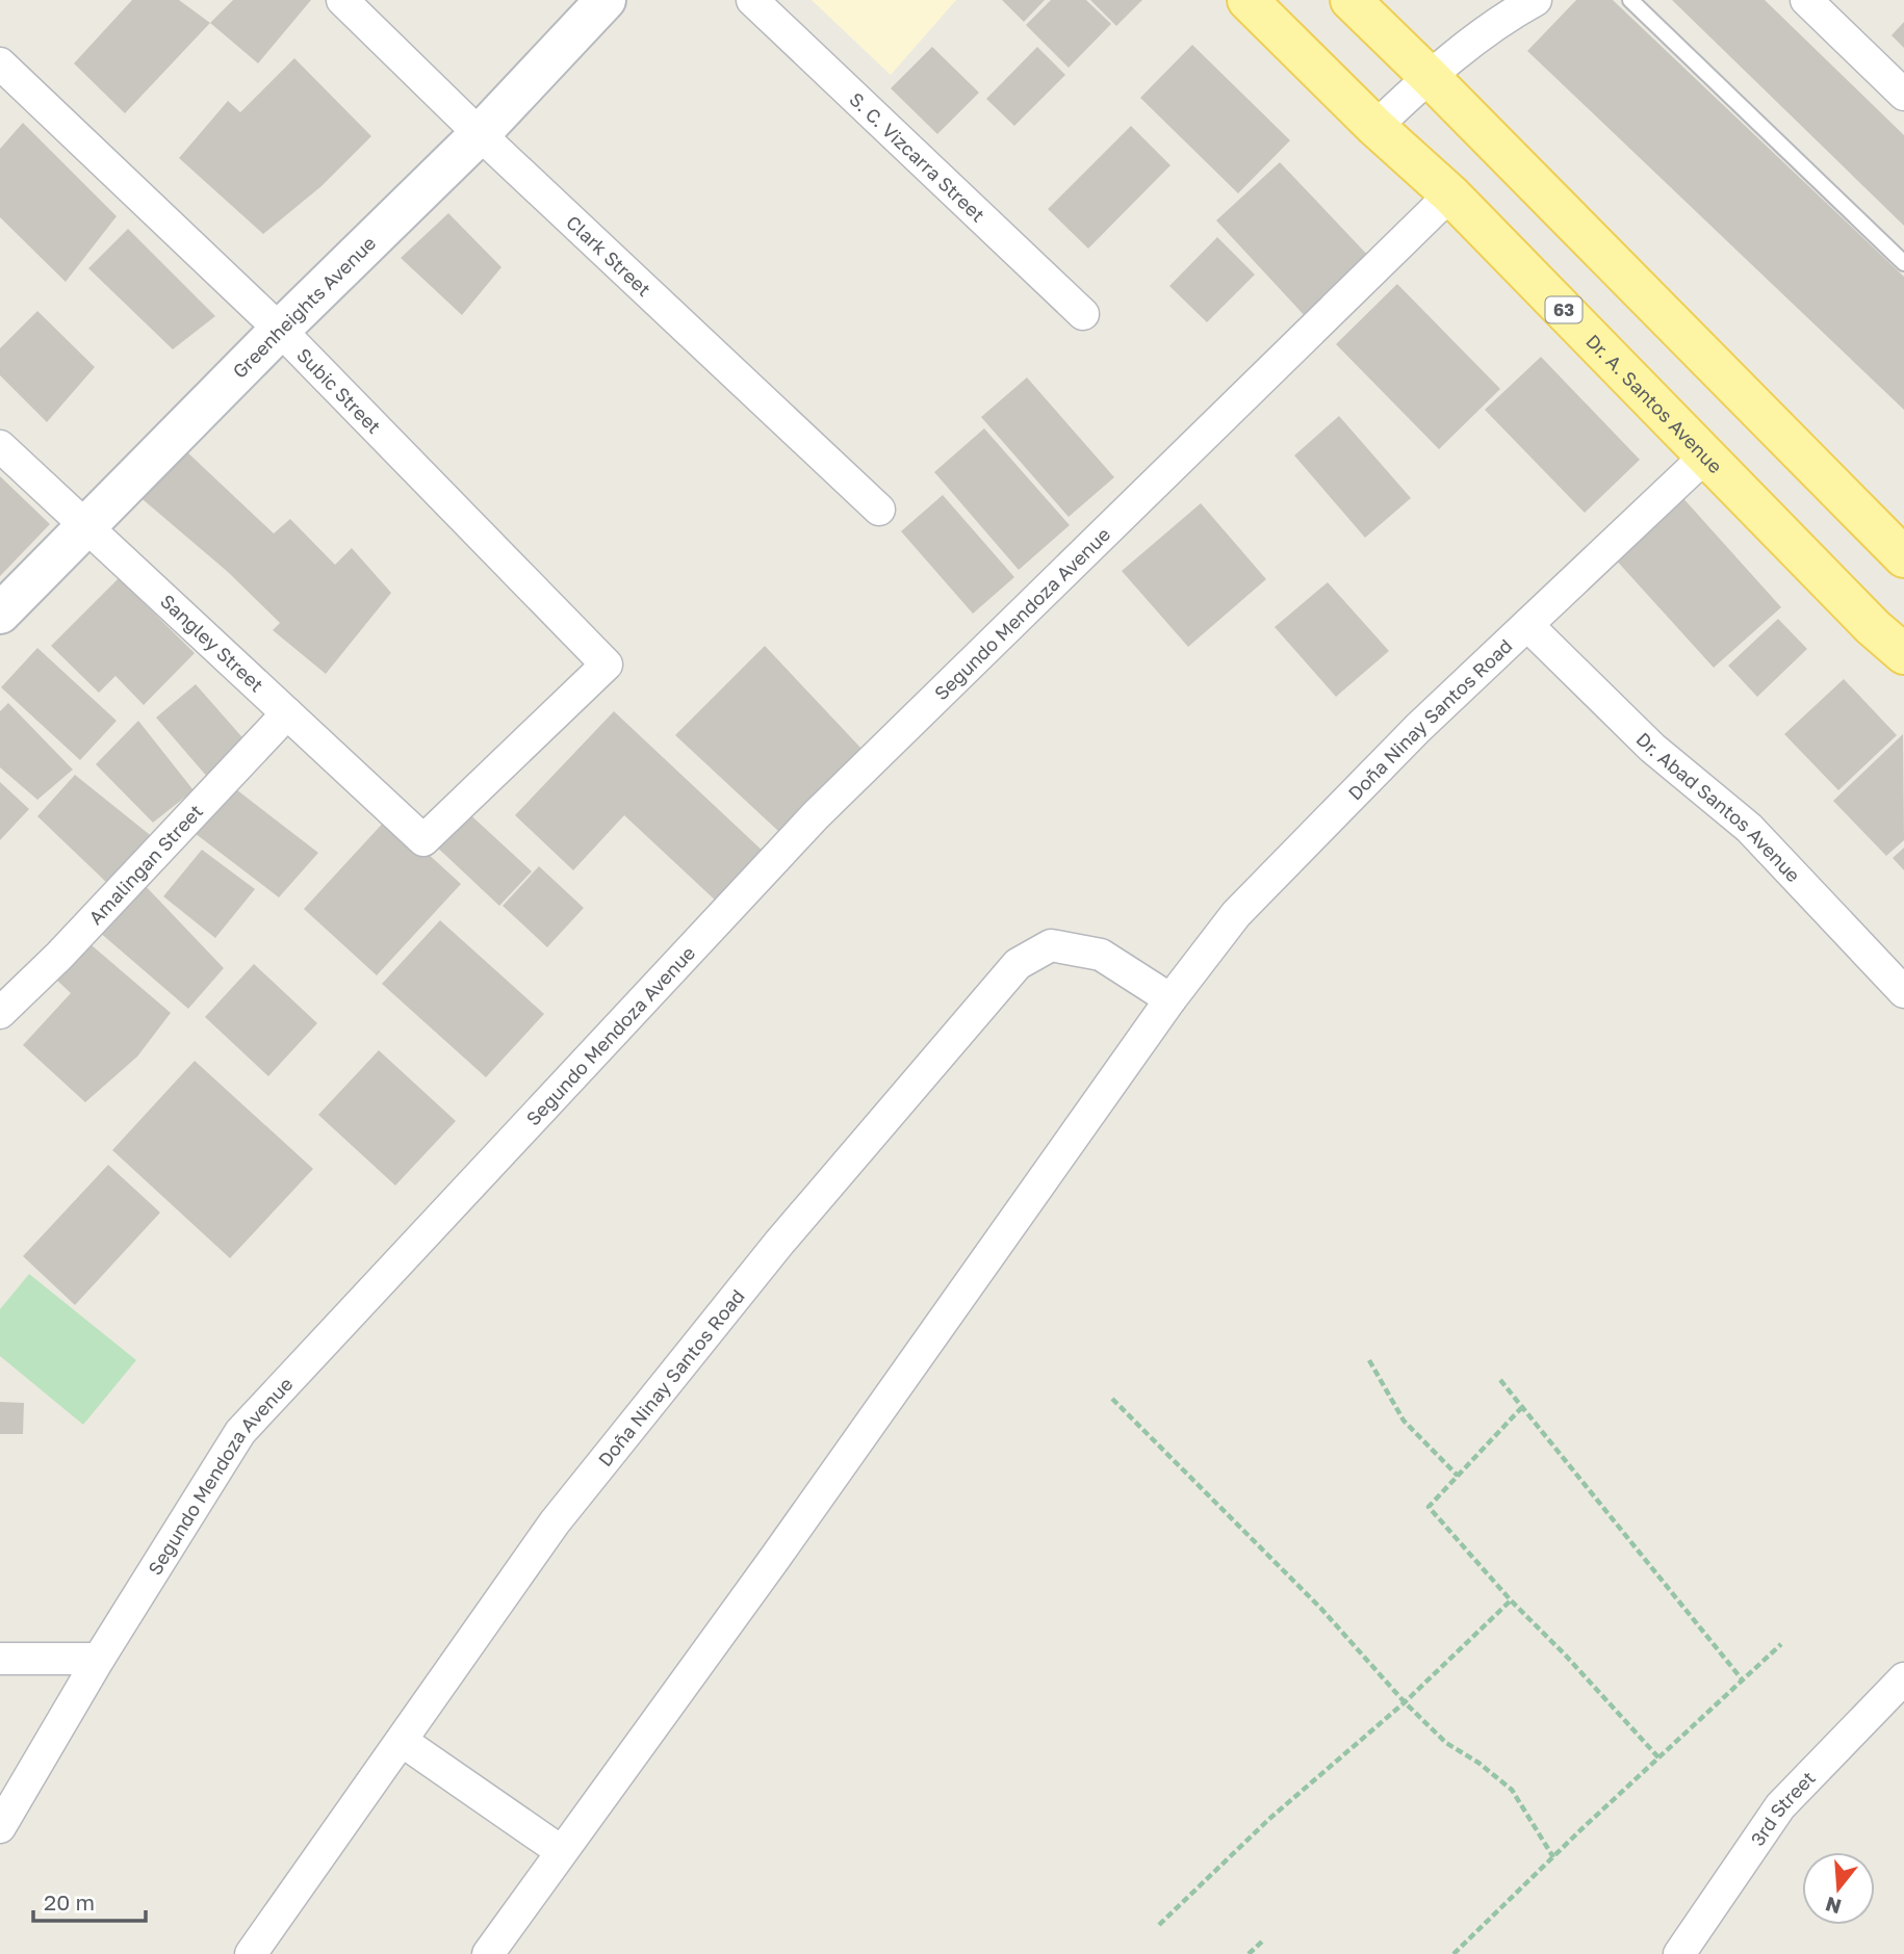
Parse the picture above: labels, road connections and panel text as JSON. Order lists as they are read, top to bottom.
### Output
{
  "streets": {
    "main road": ["63", "Dr. A. Santos Avenue"],
    "street": [
      "S. C. Vizcarra Street",
      "Clark Street",
      "Greenheights Avenue",
      "Subic Street",
      "Segundo Mendoza Avenue",
      "Sangley Street",
      "Doña Ninay Santos Road",
      "Dr. Abad Santos Avenue",
      "Amalingan Street",
      "3rd Street"
    ]
  },
  "crossings": [
    ["Clark Street", "Greenheights Avenue"],
    ["Greenheights Avenue", "Subic Street"],
    ["Greenheights Avenue", "Sangley Street"],
    ["Subic Street", "Sangley Street"],
    ["Dr. A. Santos Avenue", "Segundo Mendoza Avenue"],
    ["Dr. A. Santos Avenue", "Doña Ninay Santos Road"],
    ["Sangley Street", "Amalingan Street"],
    ["Doña Ninay Santos Road", "Dr. Abad Santos Avenue"]
  ],
  "scale_bar": "20 m",
  "north": "bottom"
}
